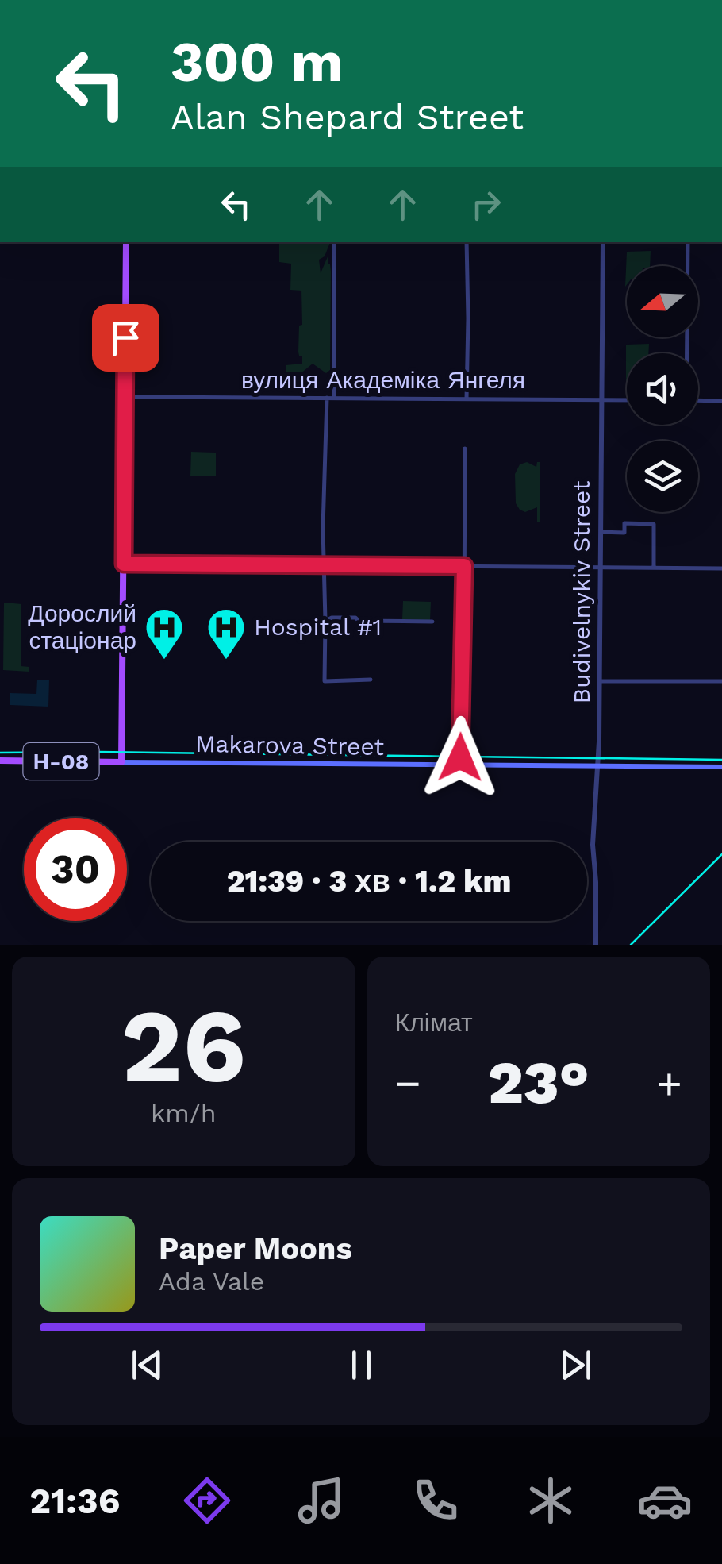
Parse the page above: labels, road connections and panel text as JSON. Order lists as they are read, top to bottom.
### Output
{
  "streets": {
    "main road": ["Makarova Street", "Н-08"],
    "street": ["вулиця Академіка Янгеля", "Budivelnykiv Street"]
  },
  "crossings": [
    ["вулиця Академіка Янгеля", "Budivelnykiv Street"],
    ["Budivelnykiv Street", "Makarova Street"]
  ],
  "places": {
    "hospital": ["Дорослий стаціонар", "Hospital #1"]
  },
  "north": "left",
  "page": {
    "turn": ["300 m", "Alan Shepard Street"],
    "limit": "30",
    "trip": "21:39 · 3 хв · 1.2 km",
    "tile": [
      ["26", "km/h"],
      "Клімат"
    ],
    "heat": ["−", "23°", "+"],
    "song": ["Paper Moons", "Ada Vale"],
    "tabs": "21:36"
  }
}
